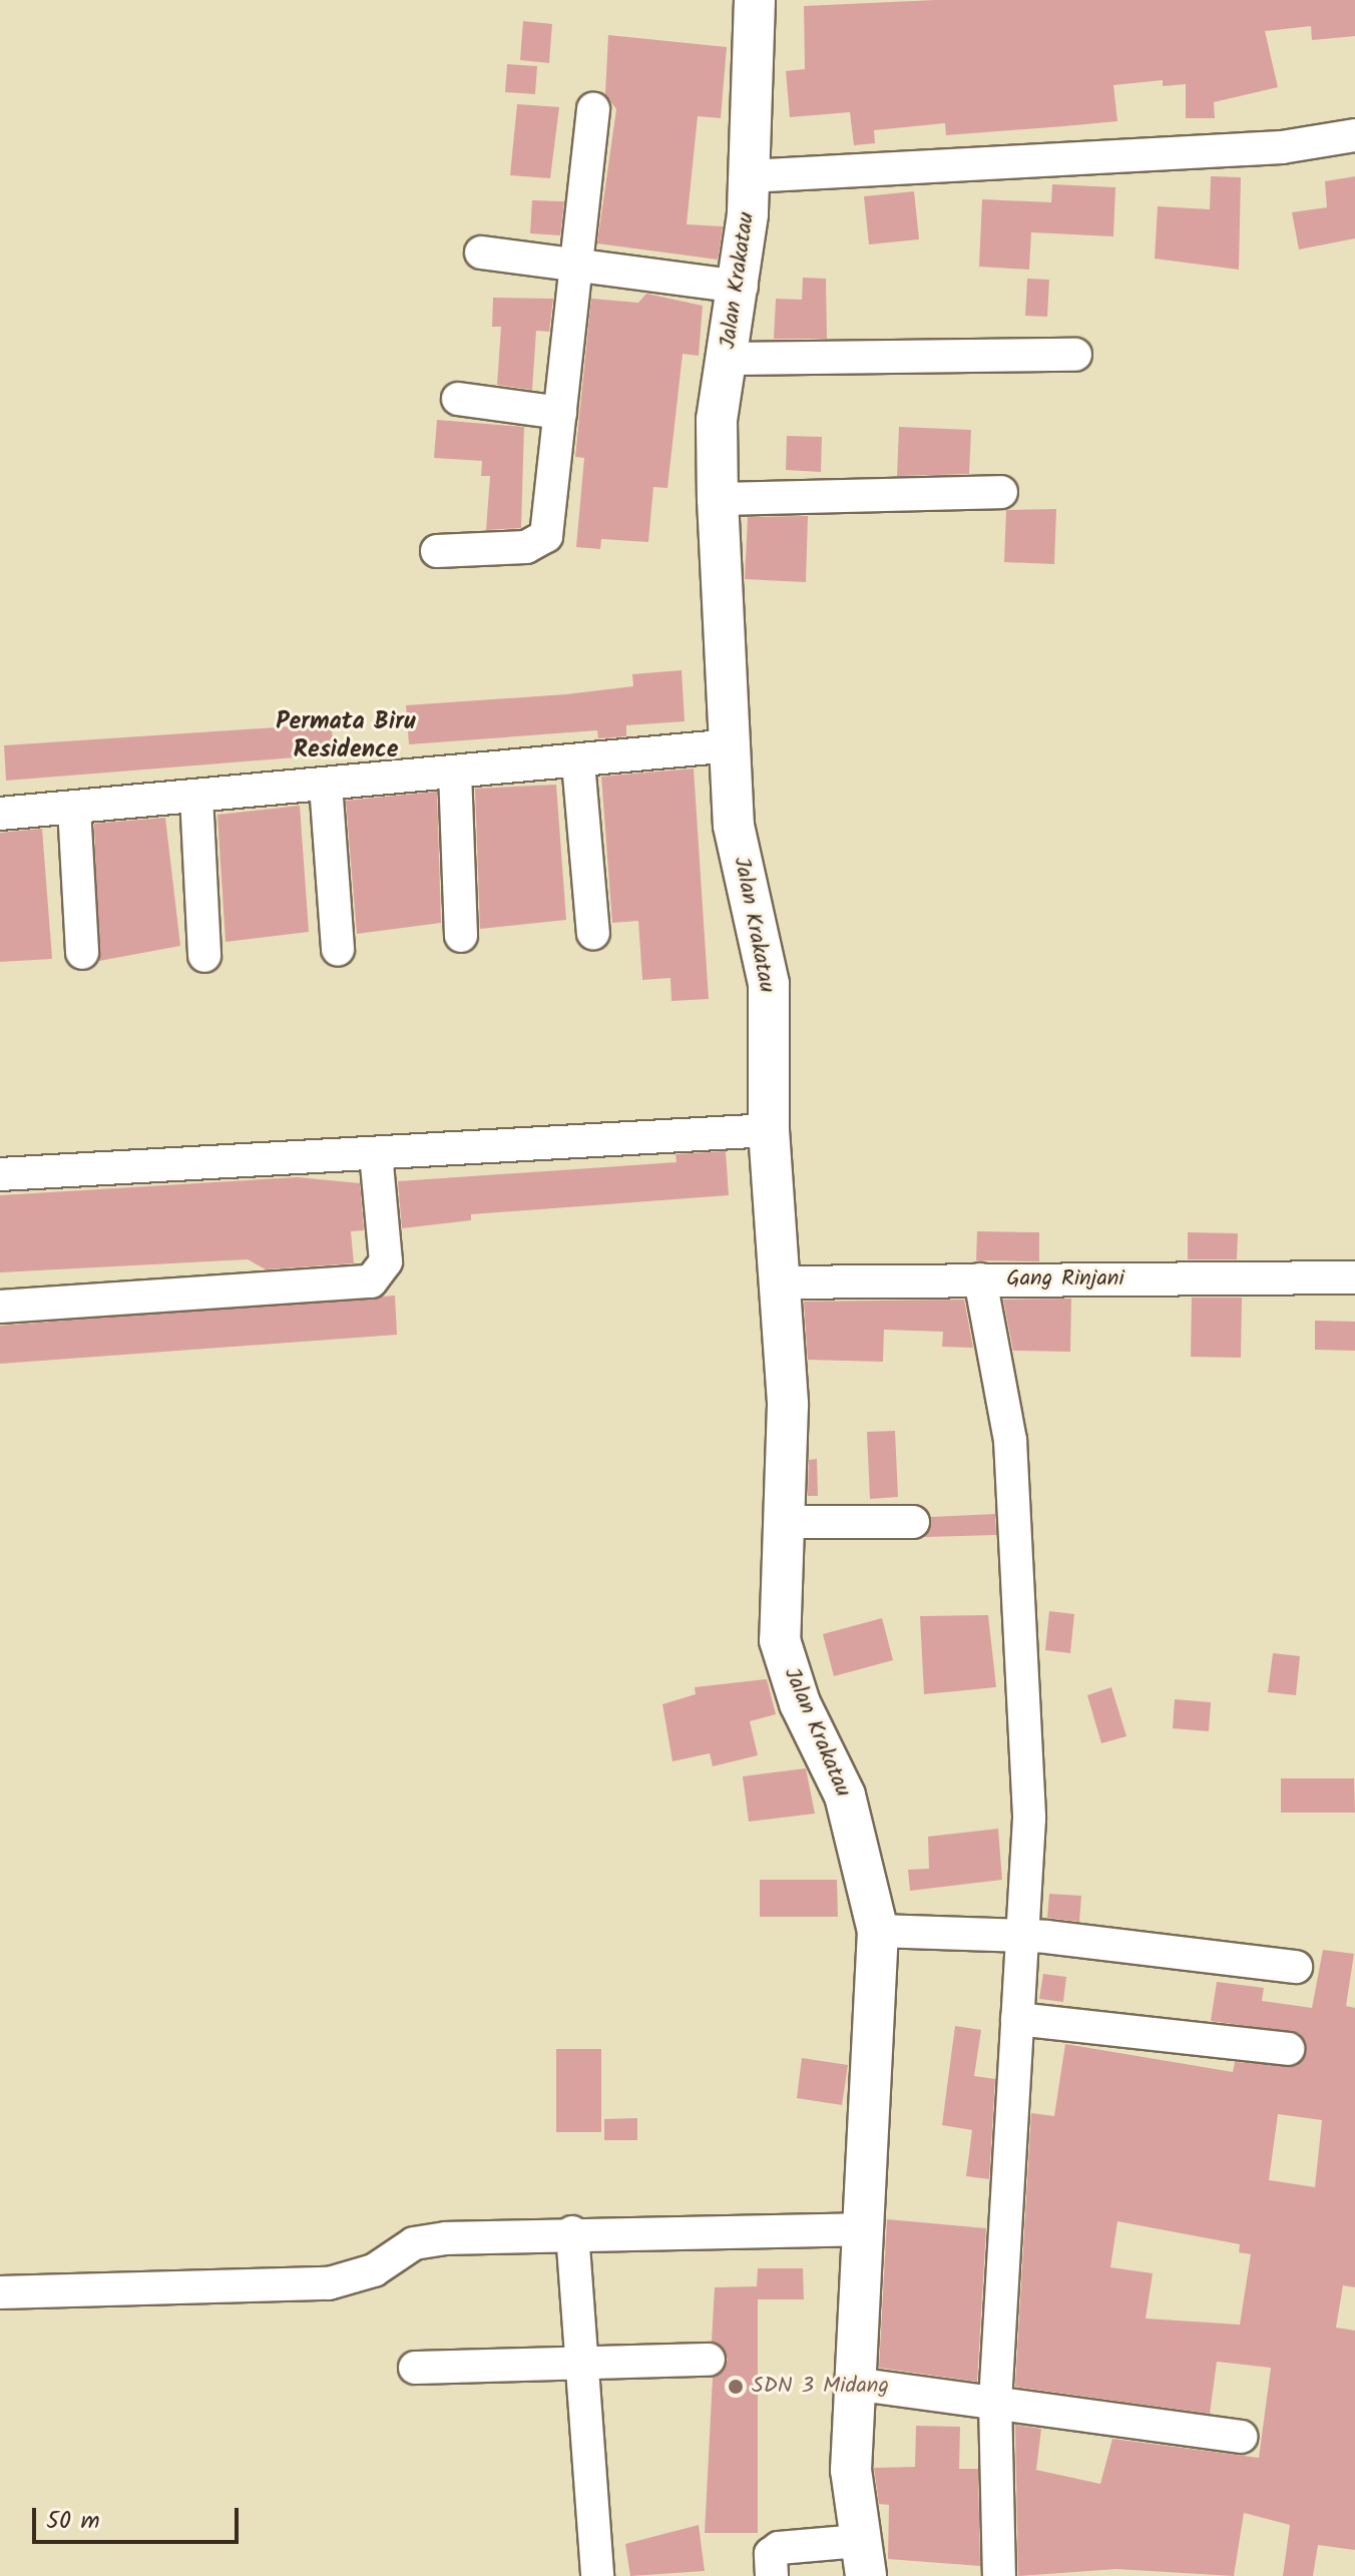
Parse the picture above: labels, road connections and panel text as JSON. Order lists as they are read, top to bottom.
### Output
{
  "streets": {
    "street": ["Jalan Krakatau", "Gang Rinjani"]
  },
  "crossings": [
    ["Jalan Krakatau", "Gang Rinjani"]
  ],
  "districts": ["Permata Biru Residence"],
  "places": ["SDN 3 Midang"],
  "scale_bar": "50 m"
}
